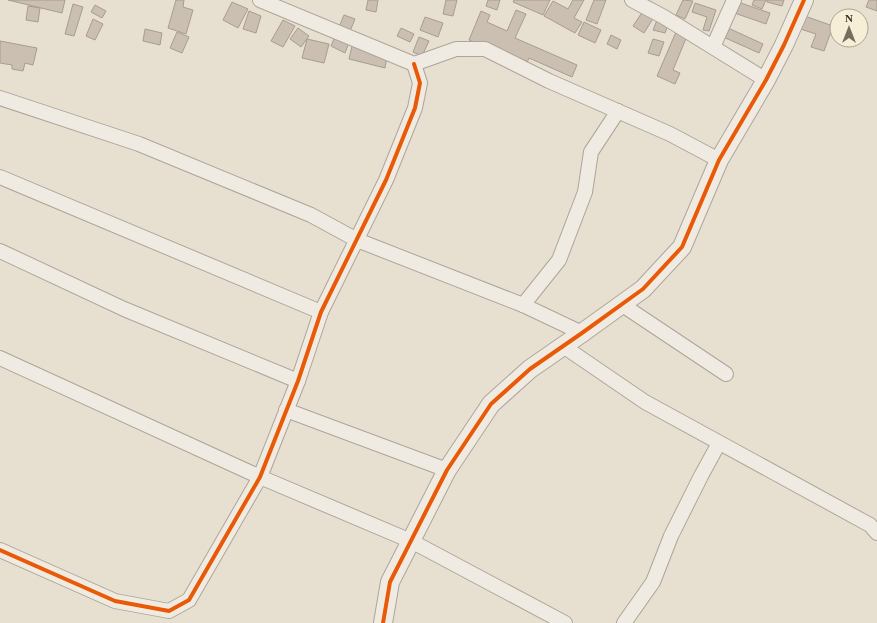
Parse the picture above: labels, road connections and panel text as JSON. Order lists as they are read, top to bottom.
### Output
{
  "north": "top"
}
